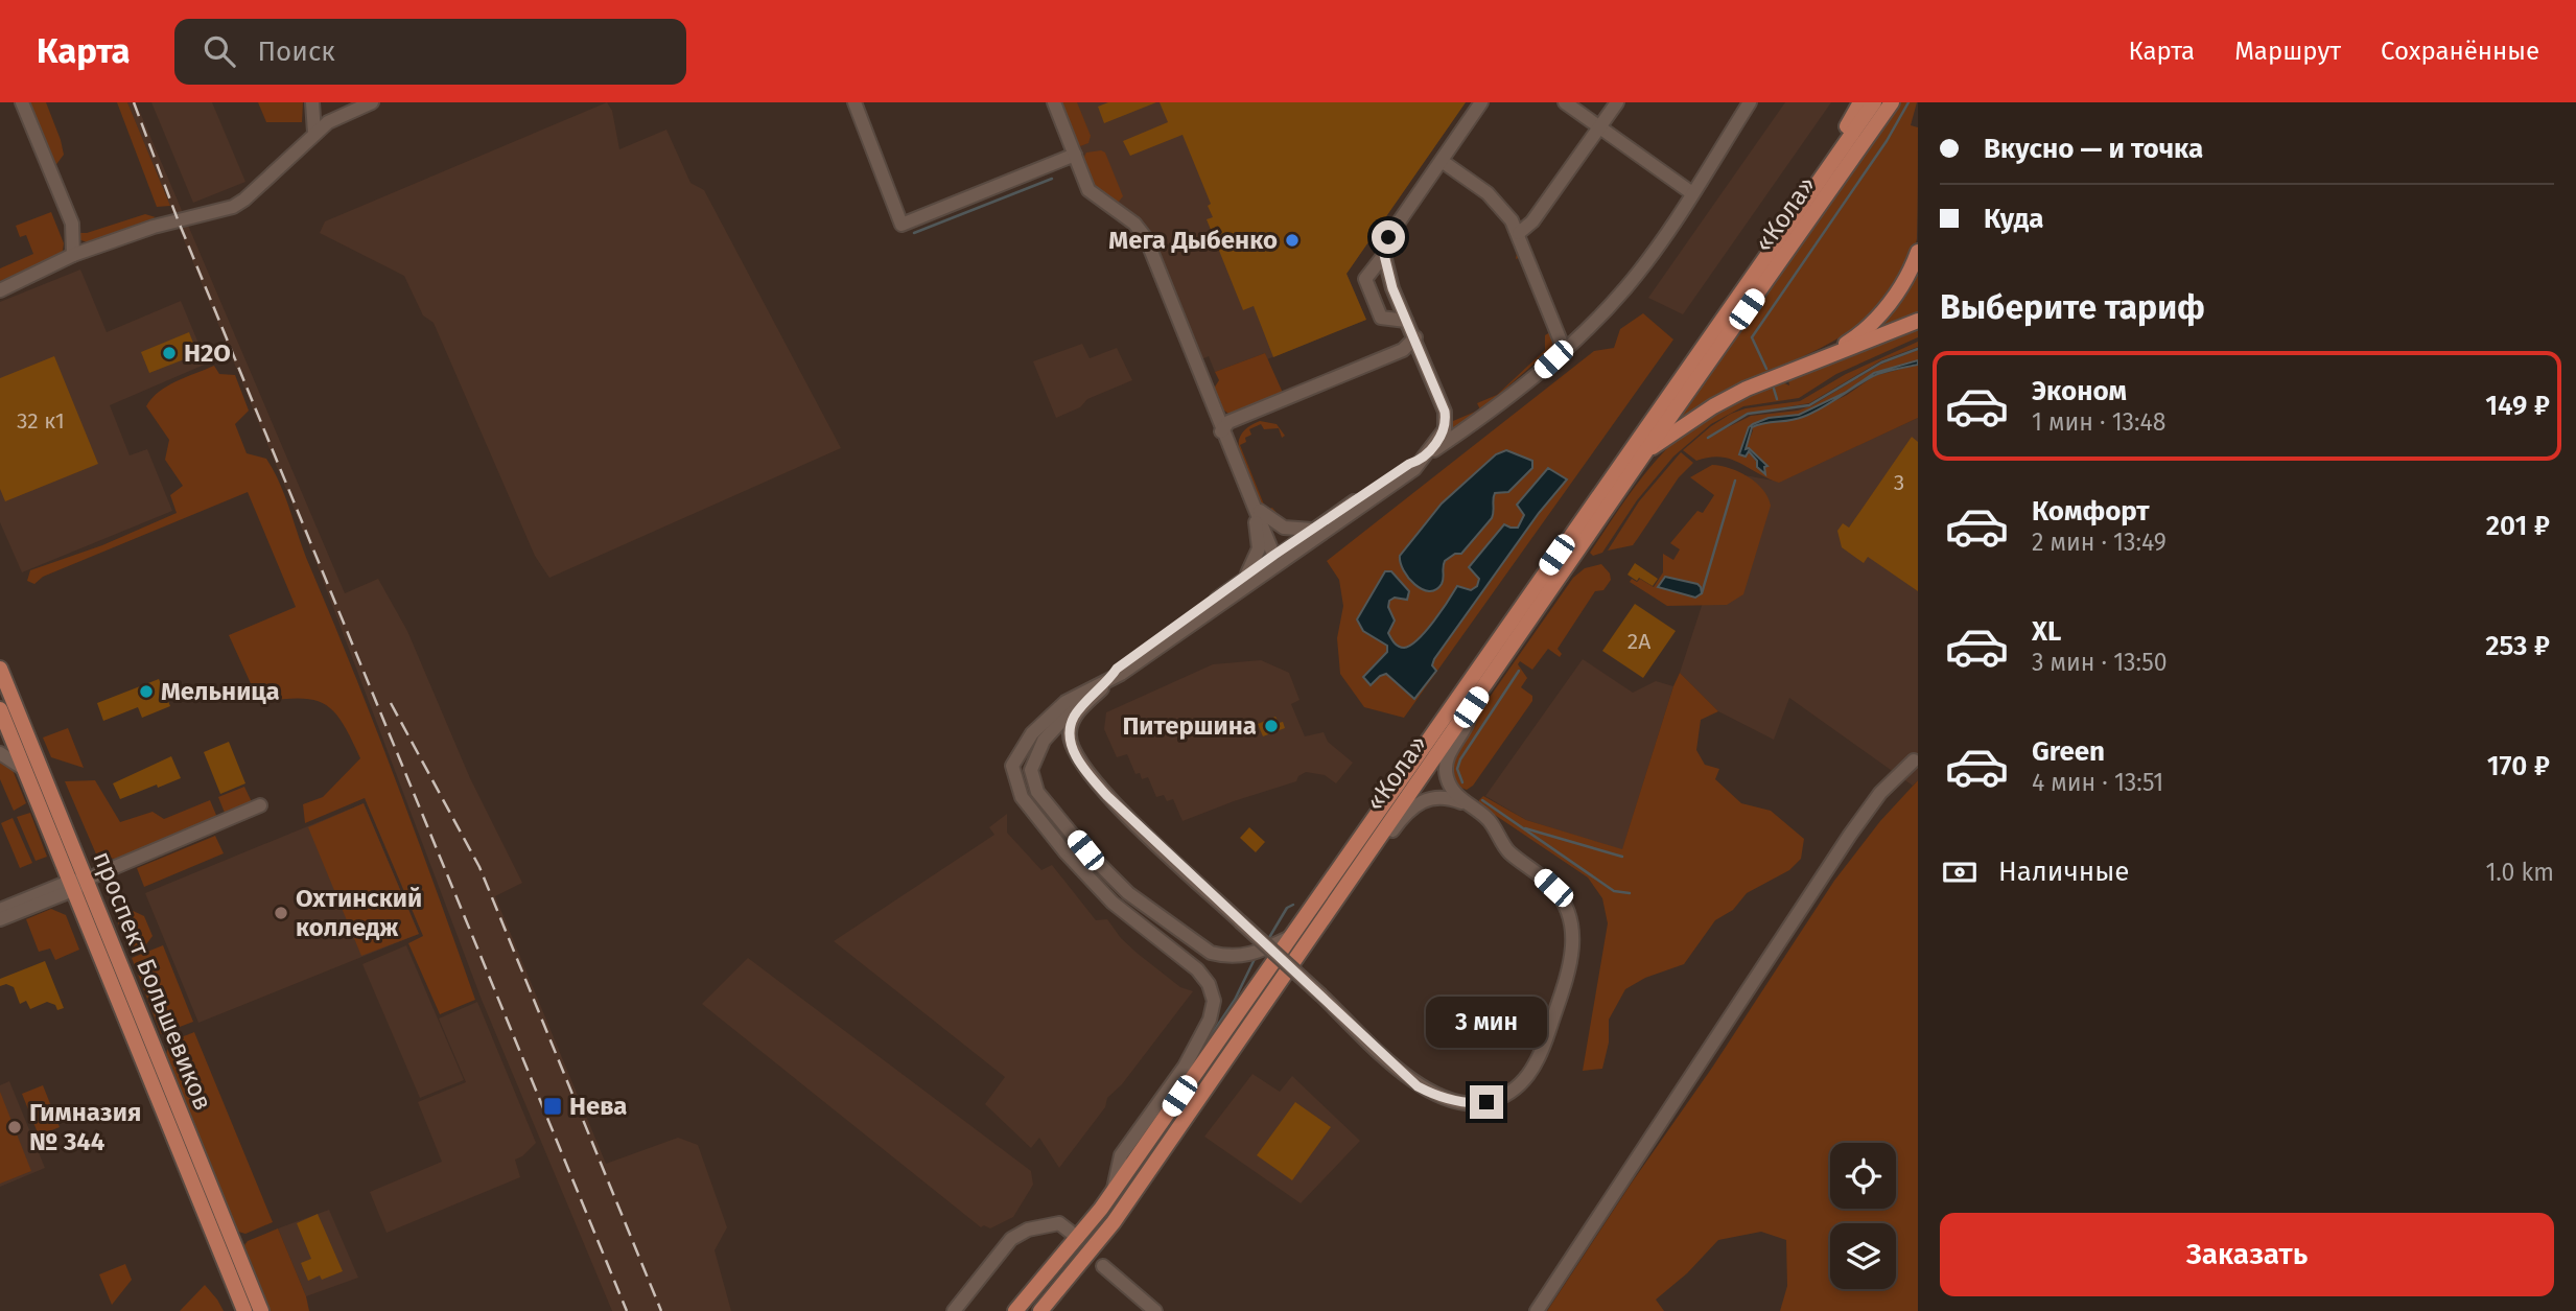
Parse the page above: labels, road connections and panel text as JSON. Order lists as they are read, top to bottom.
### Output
{
  "streets": {
    "main road": ["«Кола»", "проспект Большевиков"]
  },
  "places": {
    "other": [
      "Мега Дыбенко",
      "H2O",
      "Мельница",
      "Питершина",
      "Охтинский колледж",
      "Гимназия № 344"
    ],
    "transit": ["Нева"]
  },
  "house_numbers": ["32 к1", "3", "2А"],
  "page": {
    "header": "Карта",
    "search": "Поиск",
    "nav": ["Карта", "Маршрут", "Сохранённые"],
    "banner": ["Вкусно — и точка", "Куда"],
    "heading": "Выберите тариф",
    "list": [
      {
        "name": "Эконом",
        "note": "1 мин · 13:48",
        "value": "149 ₽"
      },
      {
        "name": "Комфорт",
        "note": "2 мин · 13:49",
        "value": "201 ₽"
      },
      {
        "name": "XL",
        "note": "3 мин · 13:50",
        "value": "253 ₽"
      },
      {
        "name": "Green",
        "note": "4 мин · 13:51",
        "value": "170 ₽"
      }
    ],
    "pay": ["Наличные", "1.0 km"],
    "bubble": "3 мин",
    "buttons": "Заказать"
  }
}
